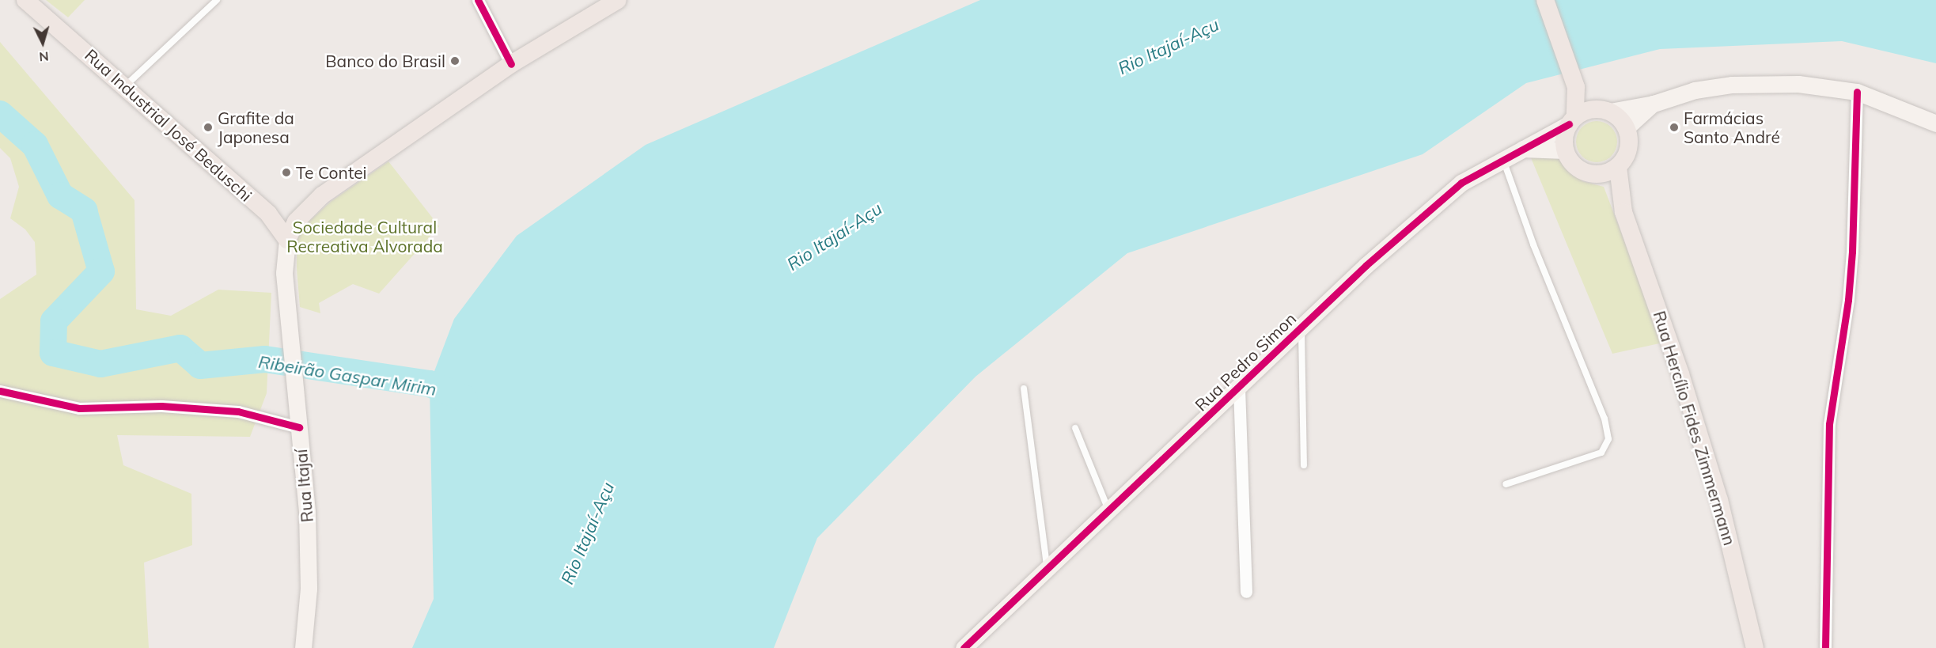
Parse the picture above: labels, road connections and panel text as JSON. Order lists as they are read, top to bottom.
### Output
{
  "streets": {
    "main road": ["Rua Industrial José Beduschi", "Rua Hercílio Fides Zimmermann"],
    "street": ["Rua Pedro Simon", "Rua Itajaí"]
  },
  "crossings": [
    ["Rua Industrial José Beduschi", "Rua Itajaí"],
    ["Rua Pedro Simon", "Rua Hercílio Fides Zimmermann"]
  ],
  "water": ["Rio Itajaí-Açu", "Ribeirão Gaspar Mirim"],
  "parks": ["Sociedade Cultural Recreativa Alvorada"],
  "places": [
    "Banco do Brasil",
    "Grafite da Japonesa",
    "Farmácias Santo André",
    "Te Contei"
  ],
  "north": "bottom"
}
